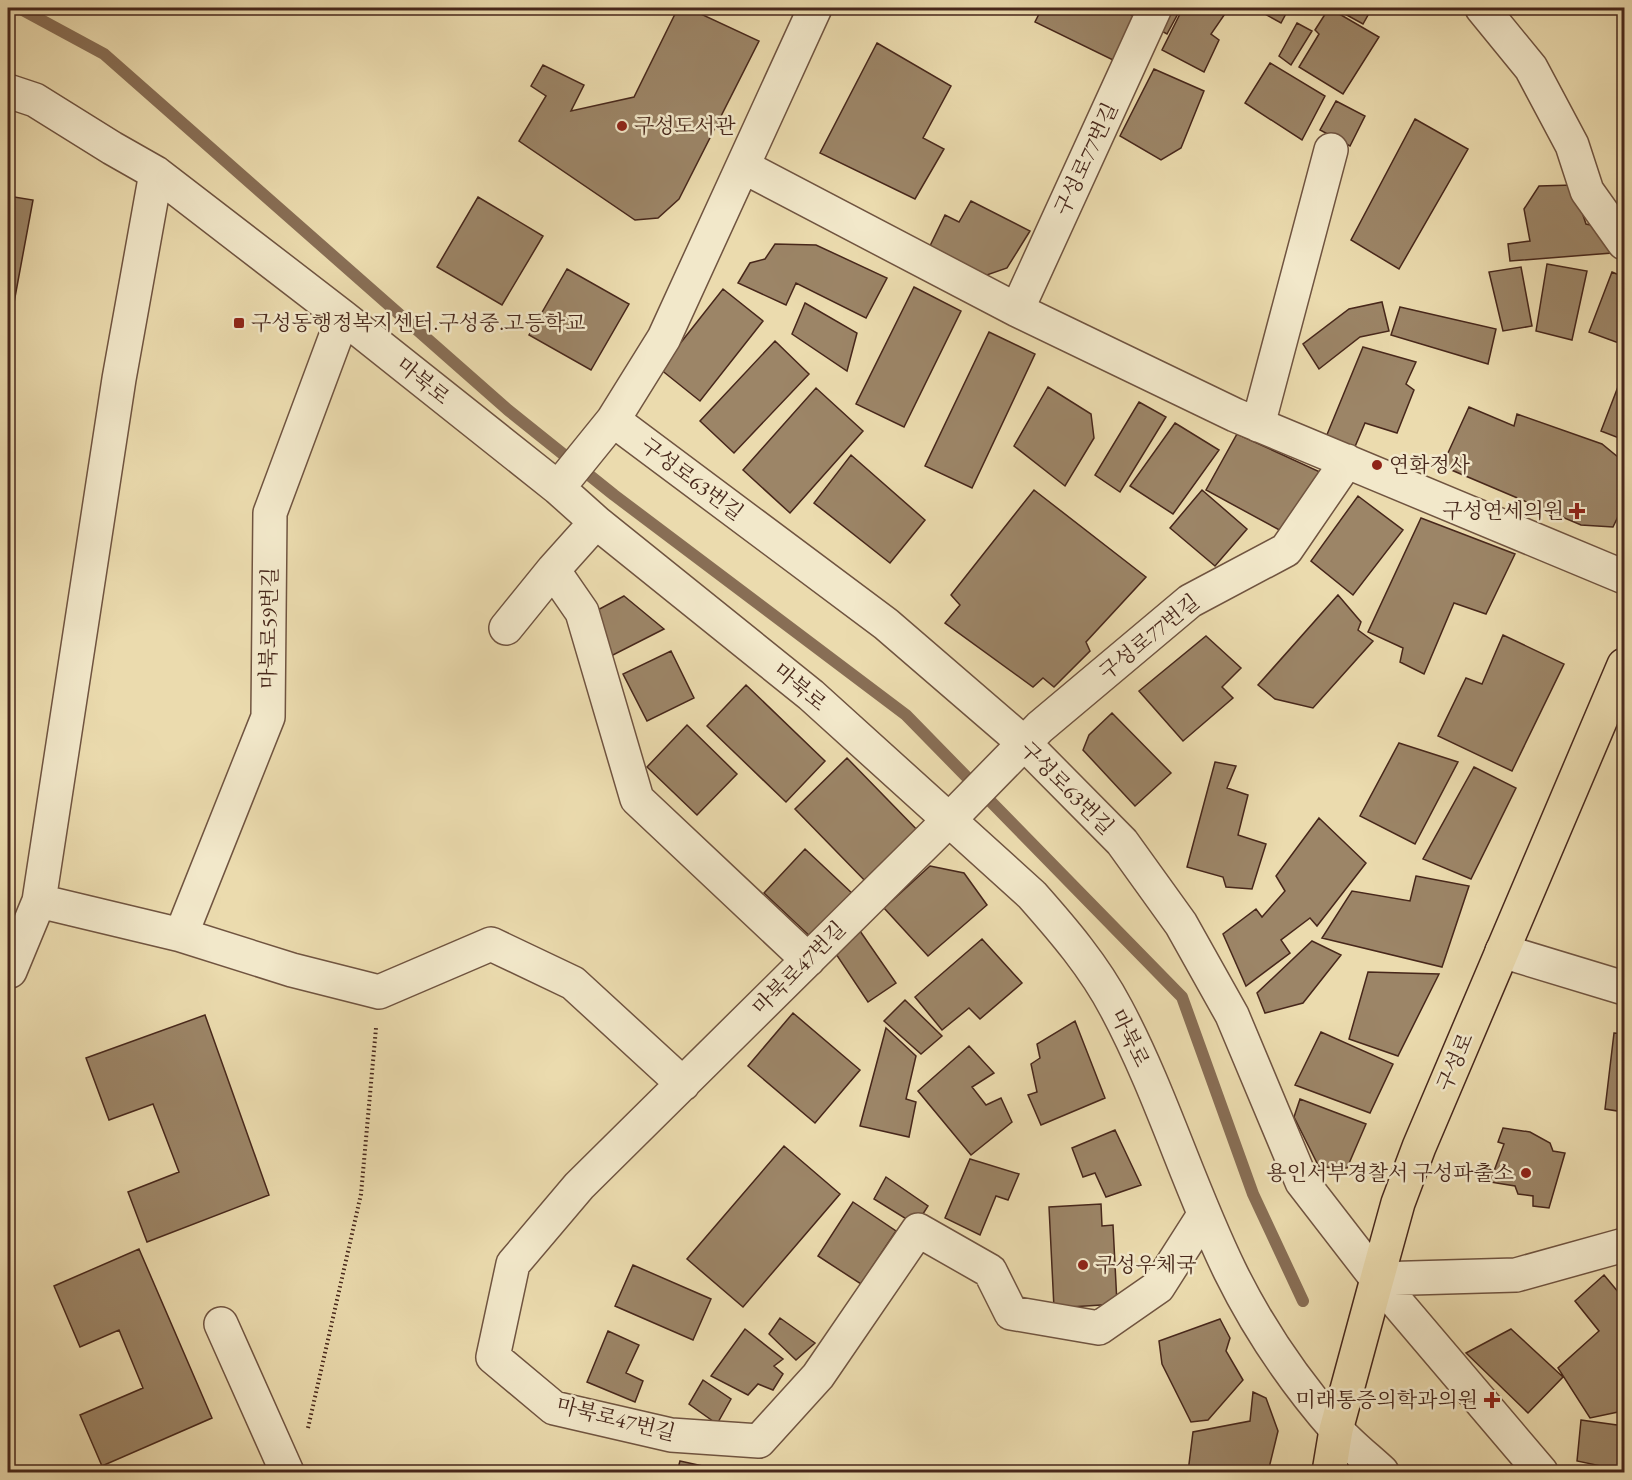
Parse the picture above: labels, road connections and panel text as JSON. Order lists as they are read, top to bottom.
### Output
{
  "streets": {
    "main road": ["구성로"],
    "street": [
      "구성로77번길",
      "마북로",
      "구성로63번길",
      "마북로59번길",
      "마북로47번길"
    ]
  },
  "crossings": [
    ["구성로77번길", "마북로"],
    ["구성로77번길", "구성로63번길"],
    ["구성로77번길", "마북로47번길"],
    ["마북로", "마북로59번길"],
    ["마북로", "마북로47번길"],
    ["마북로", "구성로"],
    ["구성로63번길", "구성로"]
  ],
  "places": {
    "other": [
      "구성도서관",
      "연화정사",
      "용인서부경찰서 구성파출소",
      "구성우체국"
    ],
    "transit": ["구성동행정복지센터.구성중.고등학교"],
    "health": ["구성연세의원", "미래통증의학과의원"]
  }
}
